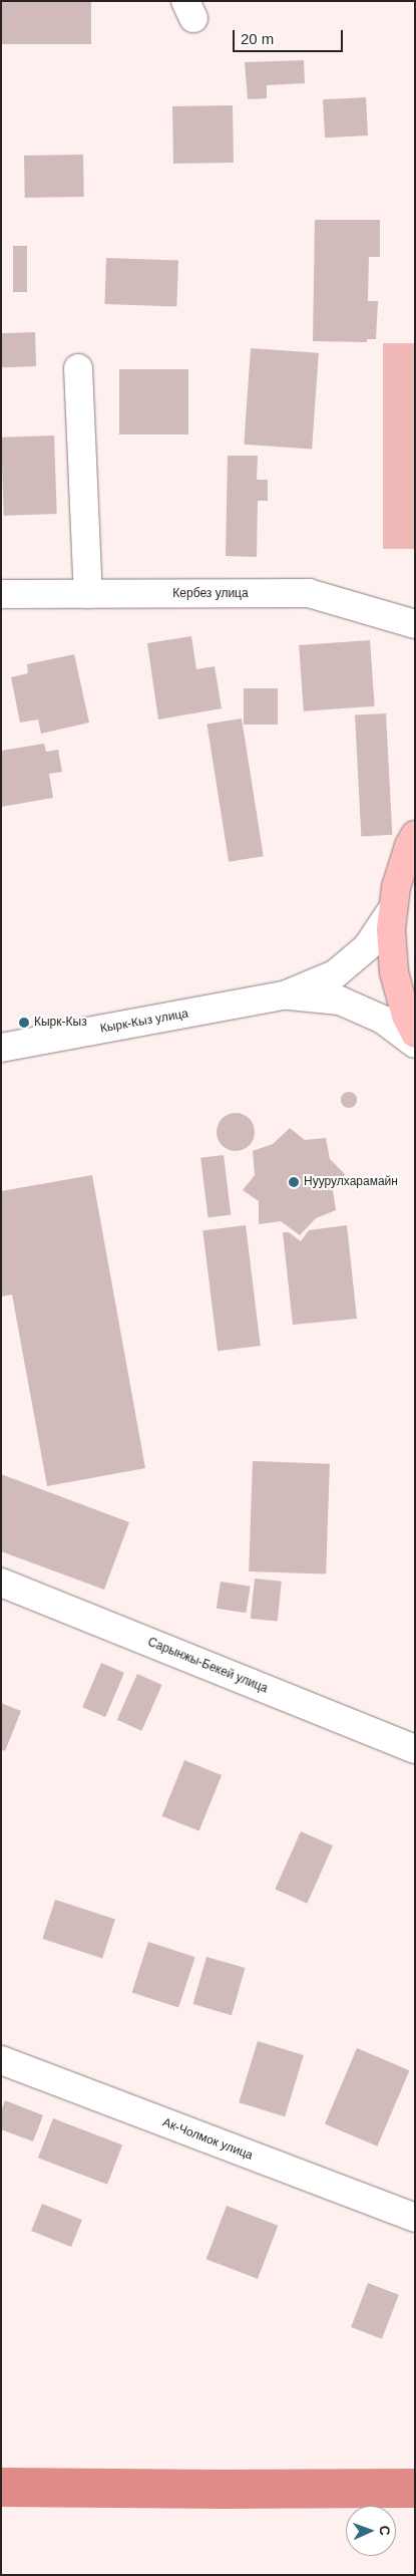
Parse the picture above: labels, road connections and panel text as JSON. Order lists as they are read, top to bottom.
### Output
{
  "streets": {
    "street": [
      "Кербез улица",
      "Кырк-Кыз улица",
      "Сарынжы-Бекей улица",
      "Ак-Чолмок улица"
    ]
  },
  "places": ["Кырк-Кыз", "Нуурулхарамайн"],
  "scale_bar": "20 m",
  "north": "right"
}
